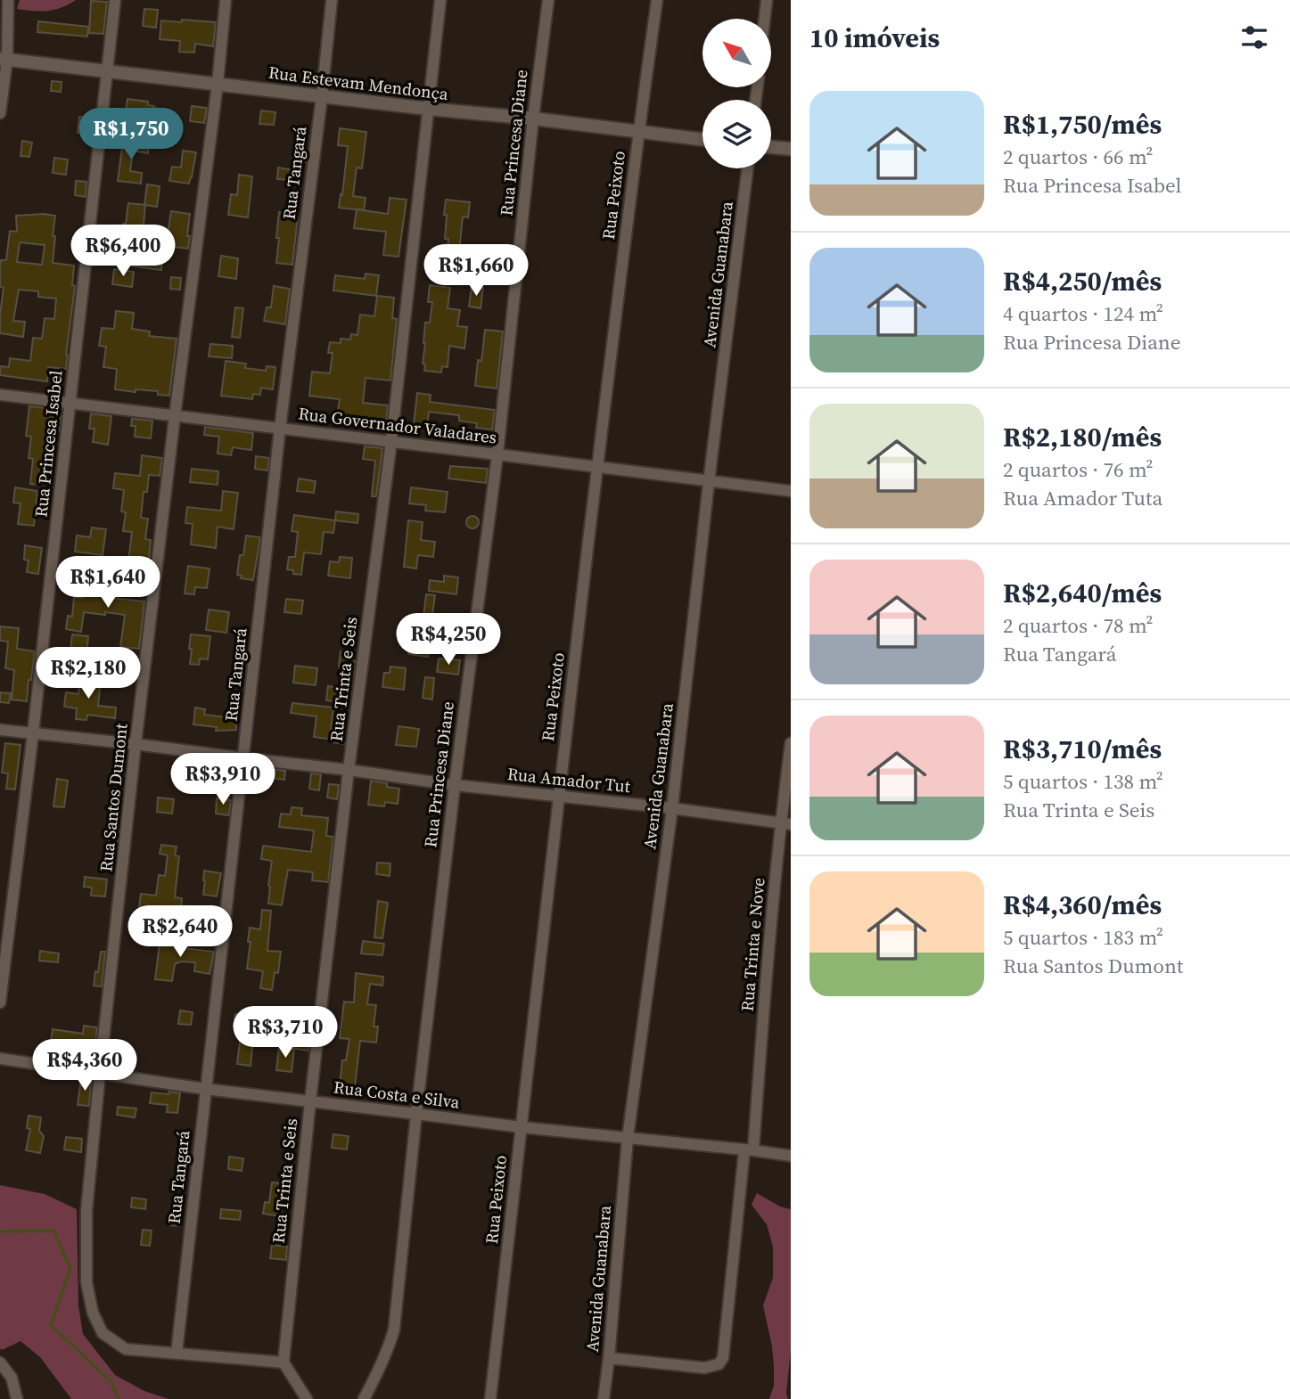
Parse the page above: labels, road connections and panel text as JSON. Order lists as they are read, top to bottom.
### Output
{
  "streets": {
    "street": [
      "Rua Estevam Mendonça",
      "Rua Princesa Diane",
      "Rua Tangará",
      "Rua Peixoto",
      "Avenida Guanabara",
      "Rua Governador Valadares",
      "Rua Princesa Isabel",
      "Rua Trinta e Seis",
      "Rua Amador Tut",
      "Rua Santos Dumont",
      "Rua Trinta e Nove",
      "Rua Costa e Silva"
    ]
  },
  "crossings": [
    ["Rua Estevam Mendonça", "Rua Princesa Diane"],
    ["Rua Estevam Mendonça", "Rua Tangará"],
    ["Rua Estevam Mendonça", "Rua Peixoto"],
    ["Rua Estevam Mendonça", "Rua Princesa Isabel"],
    ["Rua Estevam Mendonça", "Rua Trinta e Seis"],
    ["Rua Estevam Mendonça", "Rua Santos Dumont"],
    ["Rua Princesa Diane", "Rua Governador Valadares"],
    ["Rua Princesa Diane", "Rua Amador Tut"],
    ["Rua Princesa Diane", "Rua Costa e Silva"],
    ["Rua Tangará", "Rua Governador Valadares"],
    ["Rua Tangará", "Rua Amador Tut"],
    ["Rua Tangará", "Rua Santos Dumont"],
    ["Rua Tangará", "Rua Costa e Silva"],
    ["Rua Peixoto", "Rua Governador Valadares"],
    ["Rua Peixoto", "Rua Amador Tut"],
    ["Rua Peixoto", "Rua Costa e Silva"],
    ["Avenida Guanabara", "Rua Governador Valadares"],
    ["Avenida Guanabara", "Rua Amador Tut"],
    ["Avenida Guanabara", "Rua Trinta e Nove"],
    ["Avenida Guanabara", "Rua Costa e Silva"],
    ["Rua Governador Valadares", "Rua Princesa Isabel"],
    ["Rua Governador Valadares", "Rua Trinta e Seis"],
    ["Rua Governador Valadares", "Rua Santos Dumont"],
    ["Rua Princesa Isabel", "Rua Amador Tut"],
    ["Rua Trinta e Seis", "Rua Amador Tut"],
    ["Rua Trinta e Seis", "Rua Santos Dumont"],
    ["Rua Trinta e Seis", "Rua Costa e Silva"],
    ["Rua Amador Tut", "Rua Santos Dumont"],
    ["Rua Amador Tut", "Rua Trinta e Nove"],
    ["Rua Santos Dumont", "Rua Costa e Silva"],
    ["Rua Trinta e Nove", "Rua Costa e Silva"]
  ],
  "north": "top left",
  "page": {
    "heading": "10 imóveis",
    "list": [
      {
        "name": "R$1,750/mês",
        "note": "2 quartos · 66 m² · Rua Princesa Isabel"
      },
      {
        "name": "R$4,250/mês",
        "note": "4 quartos · 124 m² · Rua Princesa Diane"
      },
      {
        "name": "R$2,180/mês",
        "note": "2 quartos · 76 m² · Rua Amador Tuta"
      },
      {
        "name": "R$2,640/mês",
        "note": "2 quartos · 78 m² · Rua Tangará"
      },
      {
        "name": "R$3,710/mês",
        "note": "5 quartos · 138 m² · Rua Trinta e Seis"
      },
      {
        "name": "R$4,360/mês",
        "note": "5 quartos · 183 m² · Rua Santos Dumont"
      }
    ],
    "price": [
      "R$1,750",
      "R$6,400",
      "R$1,660",
      "R$1,640",
      "R$4,250",
      "R$2,180",
      "R$3,910",
      "R$2,640",
      "R$3,710",
      "R$4,360"
    ]
  }
}
